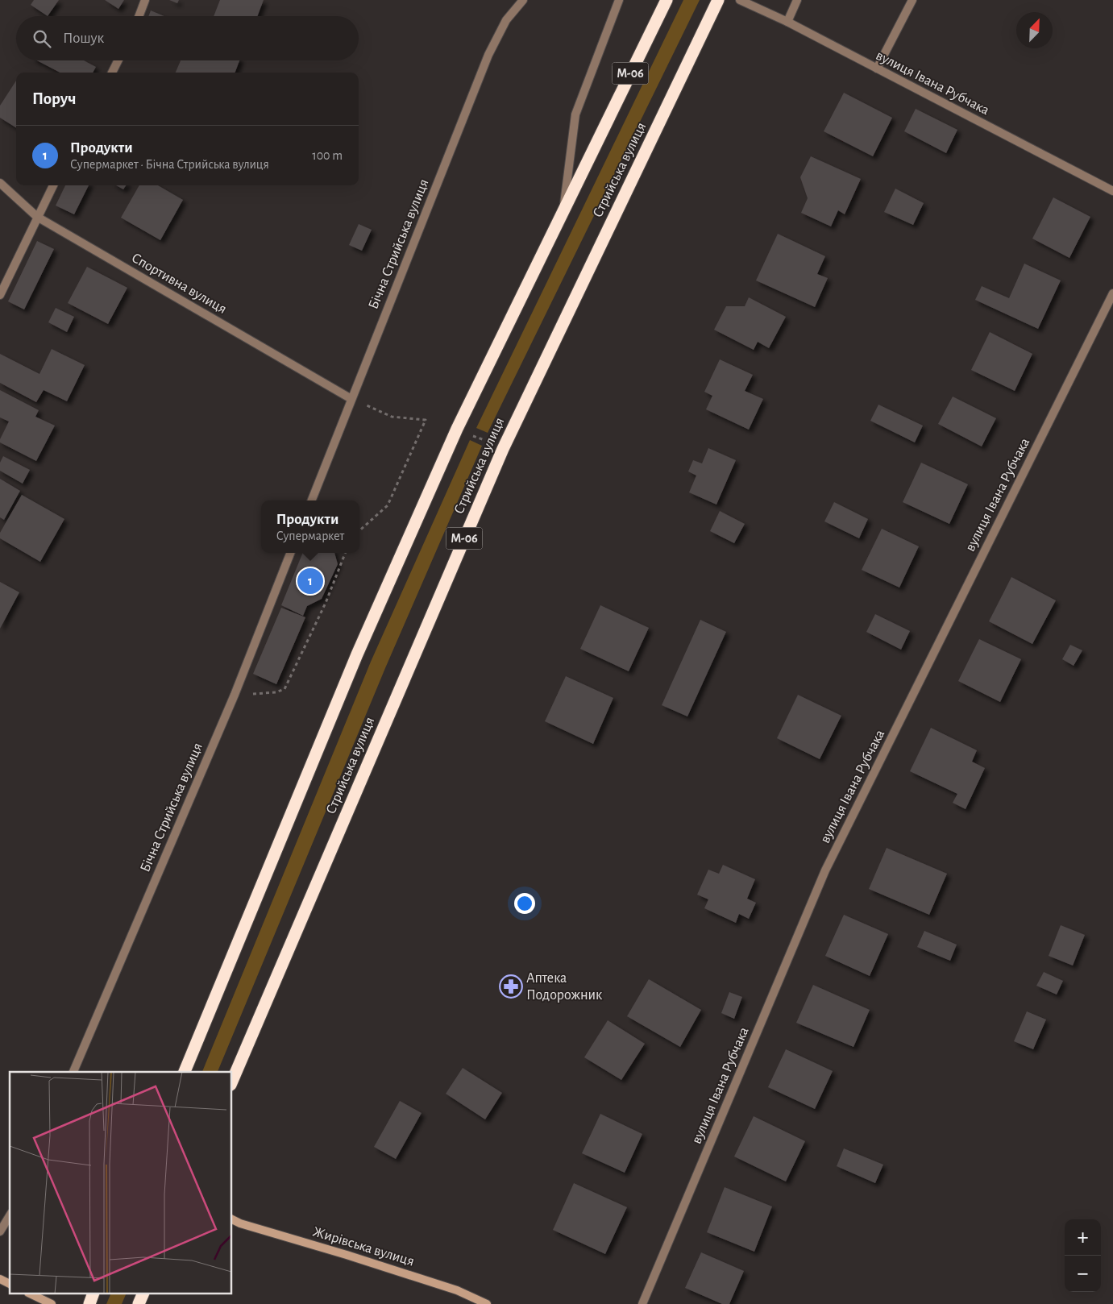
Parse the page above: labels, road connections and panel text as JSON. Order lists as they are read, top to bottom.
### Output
{
  "streets": {
    "highway": ["М-06", "Стрийська вулиця"],
    "street": [
      "вулиця Івана Рубчака",
      "Бічна Стрийська вулиця",
      "Спортивна вулиця",
      "Жирівська вулиця"
    ]
  },
  "crossings": [
    ["Бічна Стрийська вулиця", "Спортивна вулиця"]
  ],
  "places": {
    "pharmacy": ["Аптека Подорожник"]
  },
  "north": "top right",
  "page": {
    "search": "Пошук",
    "heading": "Поруч",
    "list": [
      {
        "mark": "1",
        "name": "Продукти",
        "note": "Супермаркет · Бічна Стрийська вулиця",
        "value": "100 m"
      }
    ],
    "popup": ["Продукти", "Супермаркет"],
    "pins": "1",
    "map_buttons": ["+", "−"]
  }
}
